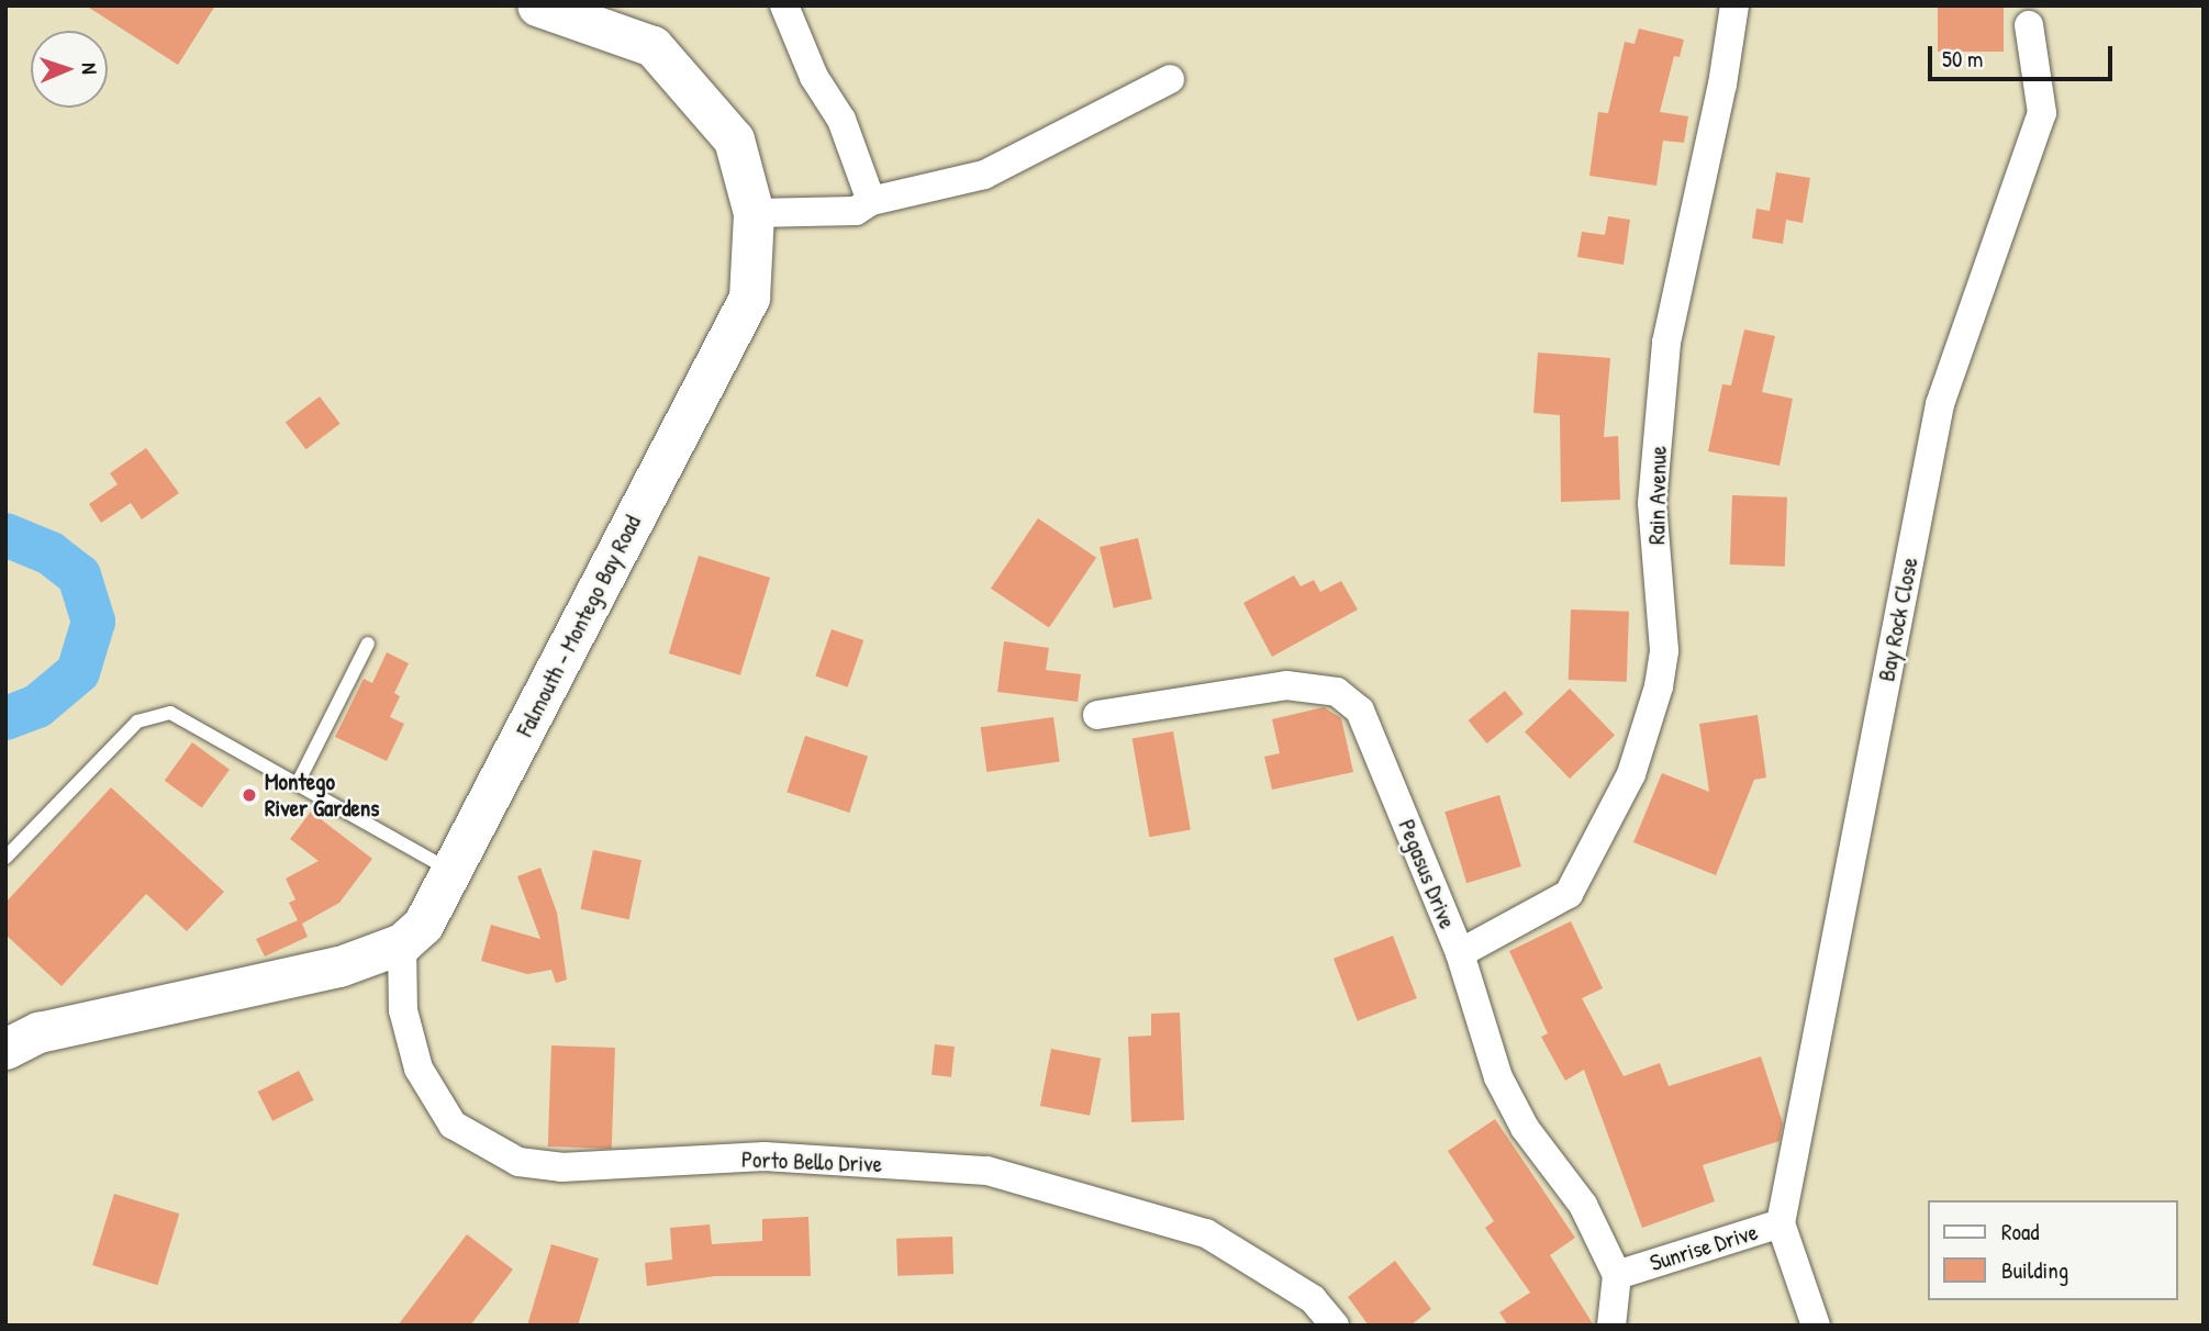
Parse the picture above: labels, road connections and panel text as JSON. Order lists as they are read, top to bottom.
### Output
{
  "streets": {
    "main road": ["Falmouth - Montego Bay Road"],
    "street": [
      "Rain Avenue",
      "Bay Rock Close",
      "Pegasus Drive",
      "Porto Bello Drive",
      "Sunrise Drive"
    ]
  },
  "crossings": [
    ["Rain Avenue", "Pegasus Drive"],
    ["Bay Rock Close", "Sunrise Drive"],
    ["Falmouth - Montego Bay Road", "Porto Bello Drive"],
    ["Pegasus Drive", "Sunrise Drive"]
  ],
  "places": ["Montego River Gardens"],
  "legend": ["Road", "Building"],
  "scale_bar": "50 m",
  "north": "right"
}
